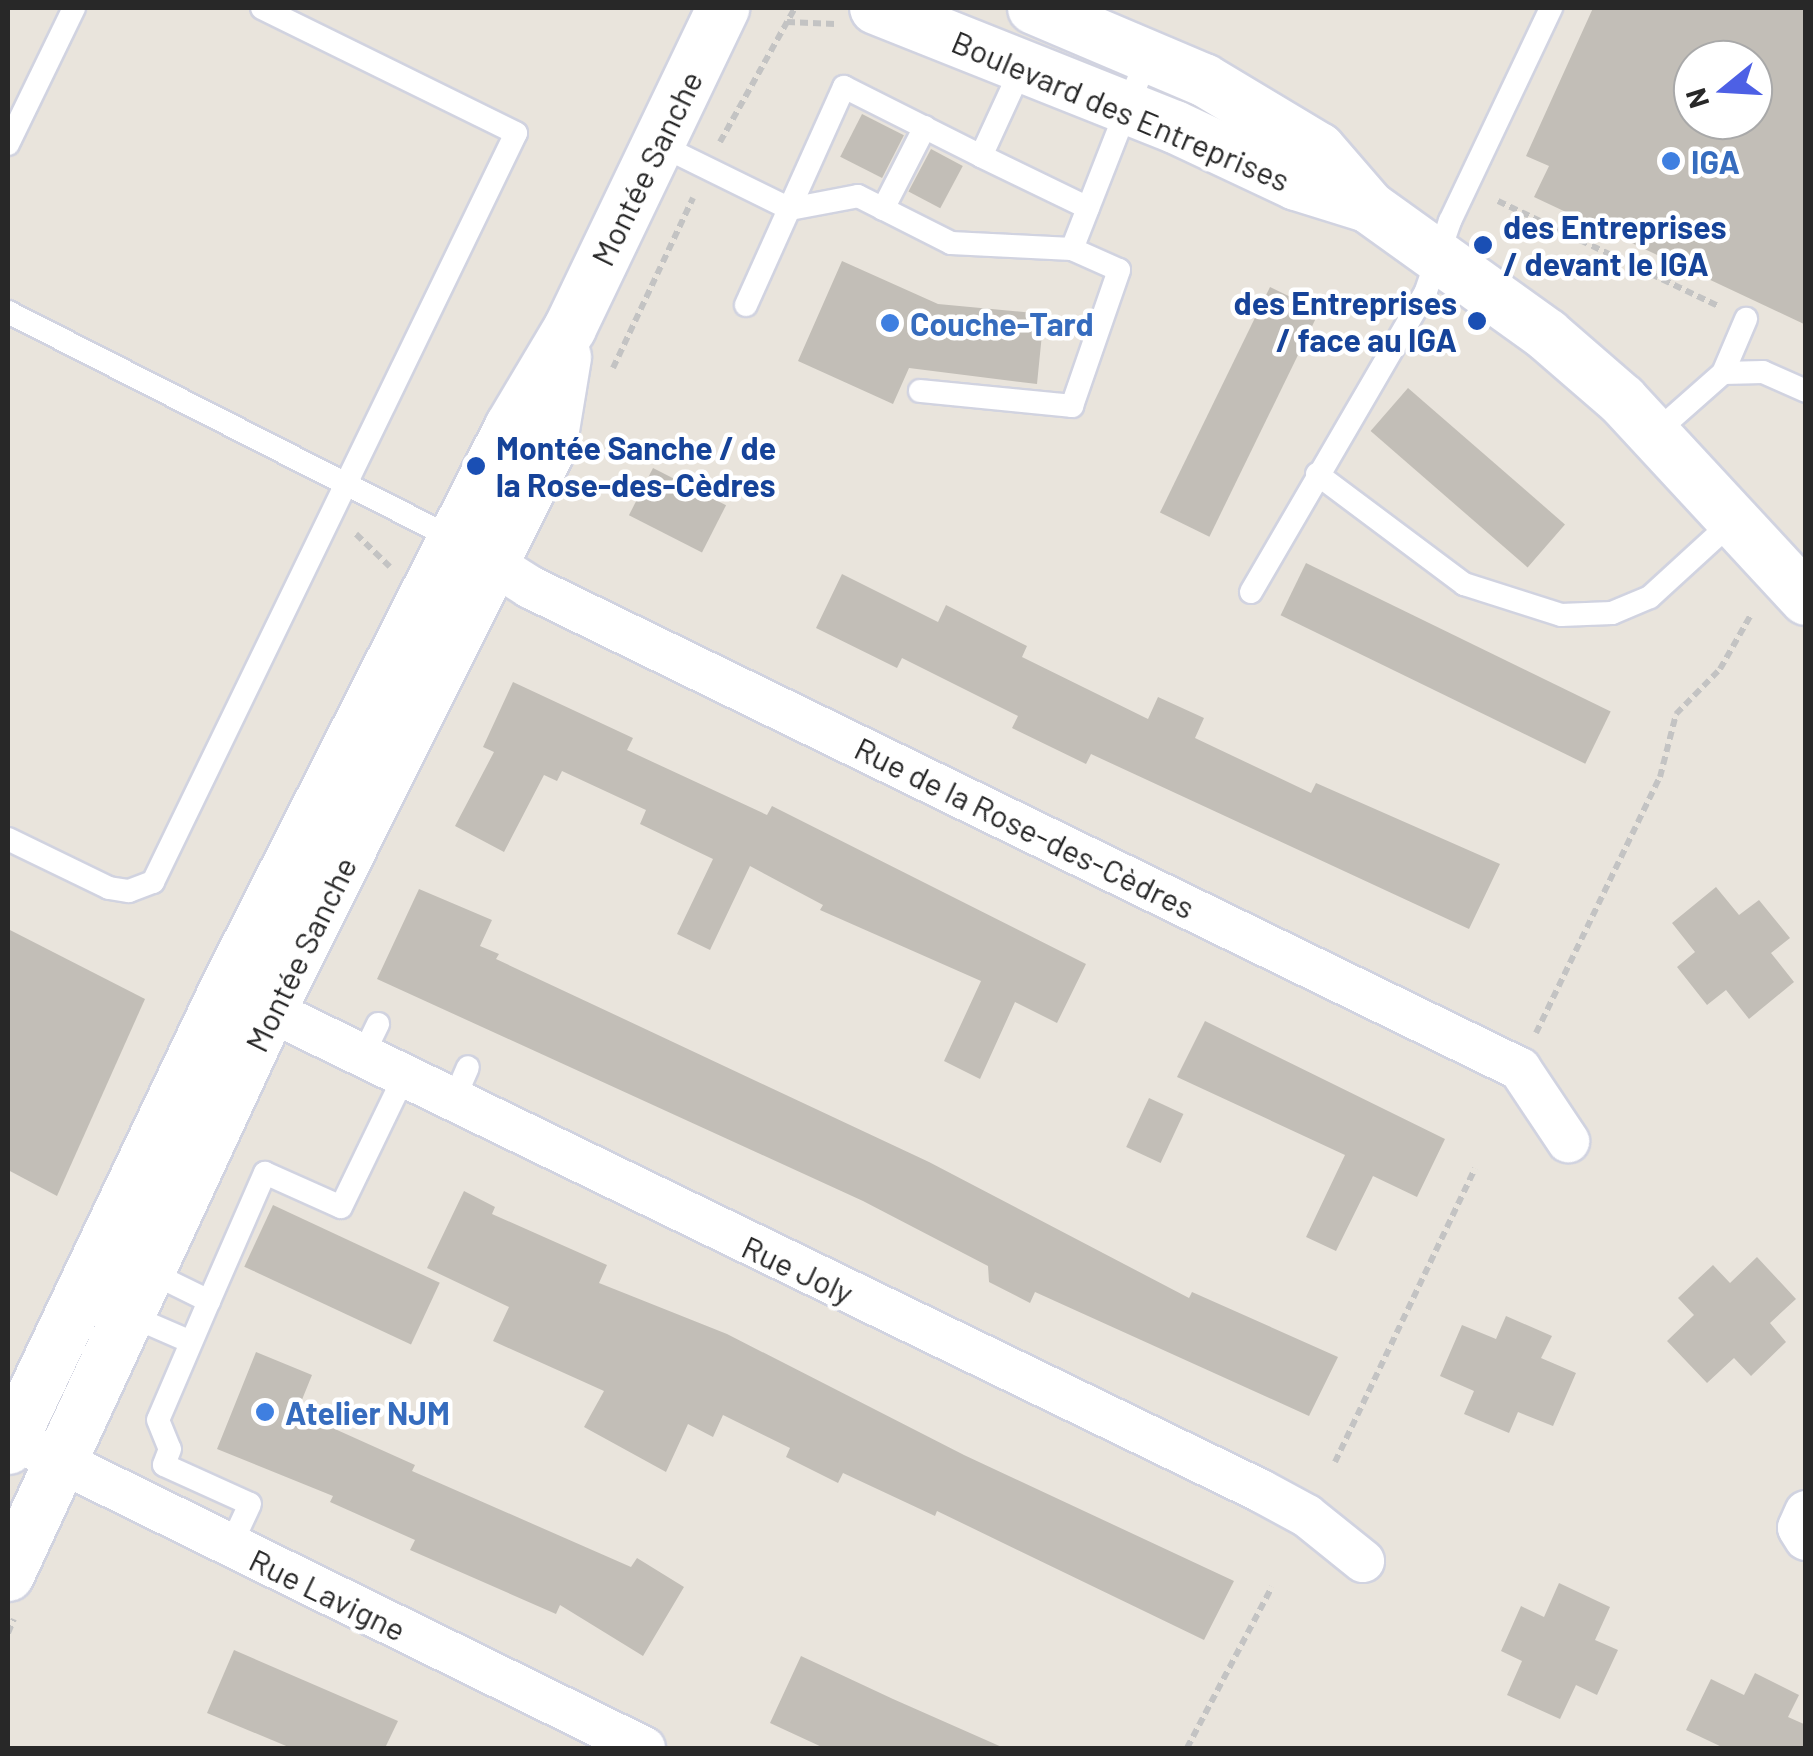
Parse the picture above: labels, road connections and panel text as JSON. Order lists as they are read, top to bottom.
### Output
{
  "streets": {
    "street": [
      "Boulevard des Entreprises",
      "Montée Sanche",
      "Rue de la Rose-des-Cèdres",
      "Rue Joly",
      "Rue Lavigne"
    ]
  },
  "crossings": [
    ["Montée Sanche", "Rue de la Rose-des-Cèdres"],
    ["Montée Sanche", "Rue Joly"],
    ["Montée Sanche", "Rue Lavigne"]
  ],
  "places": [
    "IGA",
    "des Entreprises / devant le IGA",
    "des Entreprises / face au IGA",
    "Couche-Tard",
    "Montée Sanche / de la Rose-des-Cèdres",
    "Atelier NJM"
  ],
  "north": "left"
}
